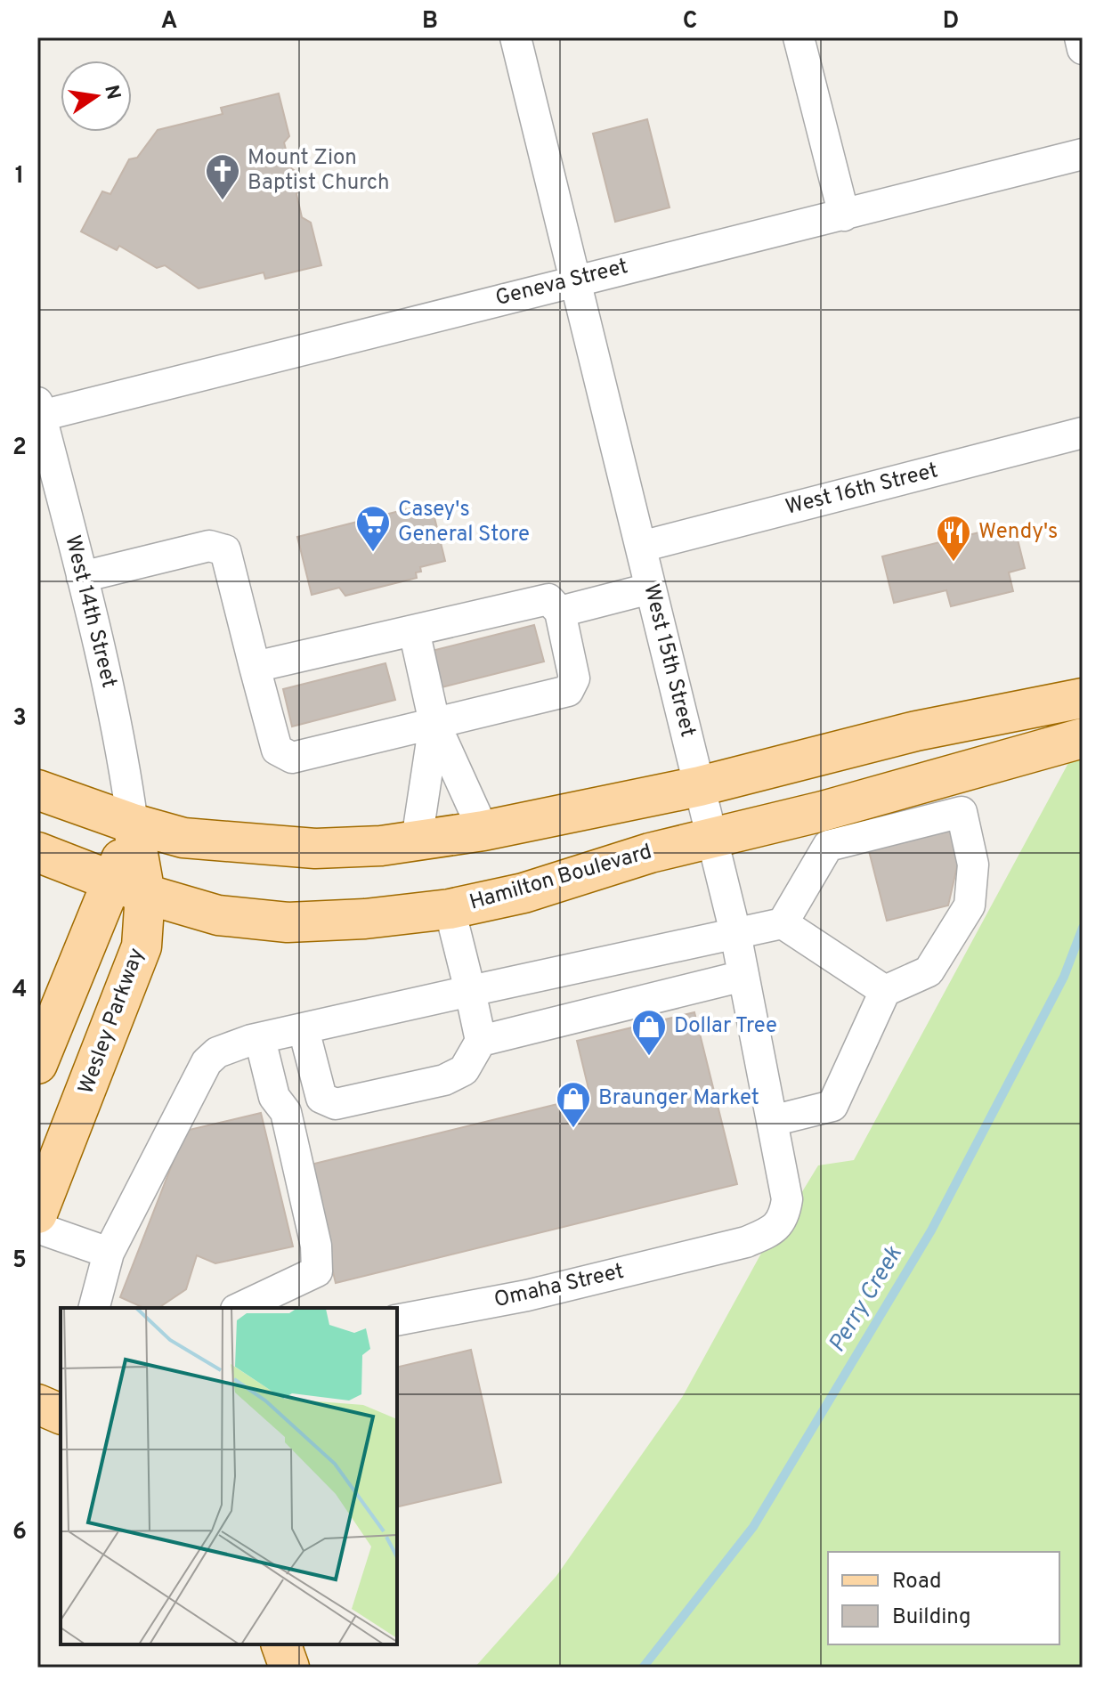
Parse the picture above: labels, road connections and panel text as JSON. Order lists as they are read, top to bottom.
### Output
{
  "streets": {
    "main road": ["Hamilton Boulevard", "Wesley Parkway"],
    "street": [
      "Geneva Street",
      "West 16th Street",
      "West 14th Street",
      "West 15th Street",
      "Omaha Street"
    ]
  },
  "crossings": [
    ["Geneva Street", "West 14th Street"],
    ["Geneva Street", "West 15th Street"],
    ["West 16th Street", "West 15th Street"],
    ["West 14th Street", "Wesley Parkway"],
    ["West 15th Street", "Hamilton Boulevard"],
    ["West 15th Street", "Omaha Street"],
    ["Hamilton Boulevard", "Wesley Parkway"]
  ],
  "water": ["Perry Creek"],
  "places": {
    "church": ["Mount Zion Baptist Church"],
    "supermarket": ["Casey's General Store"],
    "restaurant": ["Wendy's"],
    "shop": ["Dollar Tree", "Braunger Market"]
  },
  "legend": ["Road", "Building"],
  "north": "right",
  "grid": {
    "columns": [
      "A",
      "B",
      "C",
      "D"
    ],
    "rows": [
      "1",
      "2",
      "3",
      "4",
      "5",
      "6"
    ]
  }
}
